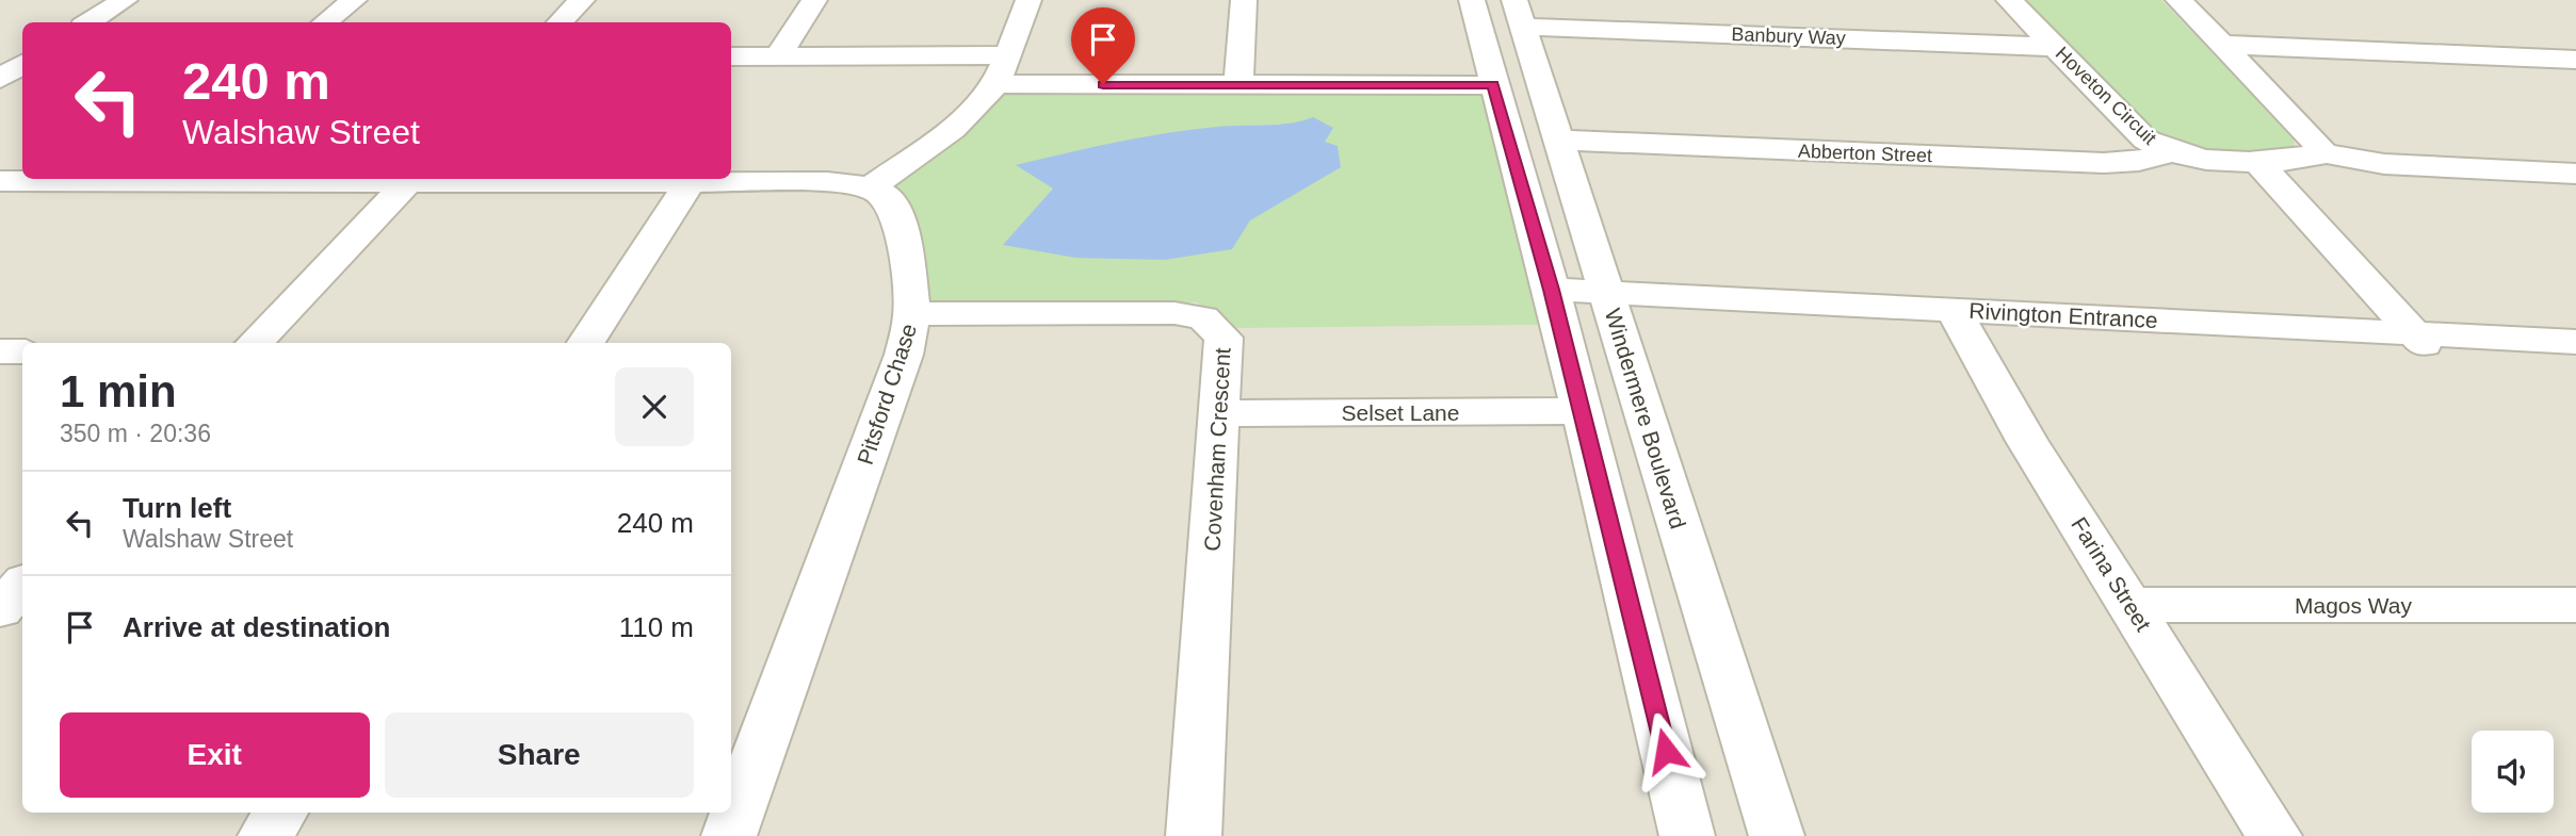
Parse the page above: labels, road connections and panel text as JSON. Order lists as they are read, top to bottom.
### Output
{
  "streets": {
    "street": [
      "Banbury Way",
      "Hoveton Circuit",
      "Abberton Street",
      "Rivington Entrance",
      "Pitsford Chase",
      "Selset Lane",
      "Windermere Boulevard",
      "Covenham Crescent",
      "Farina Street",
      "Magos Way"
    ]
  },
  "crossings": [
    ["Banbury Way", "Hoveton Circuit"],
    ["Banbury Way", "Windermere Boulevard"],
    ["Hoveton Circuit", "Abberton Street"],
    ["Abberton Street", "Windermere Boulevard"],
    ["Rivington Entrance", "Windermere Boulevard"],
    ["Rivington Entrance", "Farina Street"],
    ["Pitsford Chase", "Covenham Crescent"],
    ["Selset Lane", "Covenham Crescent"],
    ["Farina Street", "Magos Way"]
  ],
  "page": {
    "turn": ["240 m", "Walshaw Street"],
    "heading": ["1 min", "350 m · 20:36"],
    "list": [
      {
        "name": "Turn left",
        "note": "Walshaw Street",
        "value": "240 m"
      },
      {
        "name": "Arrive at destination",
        "value": "110 m"
      }
    ],
    "buttons": ["Exit", "Share"]
  }
}
